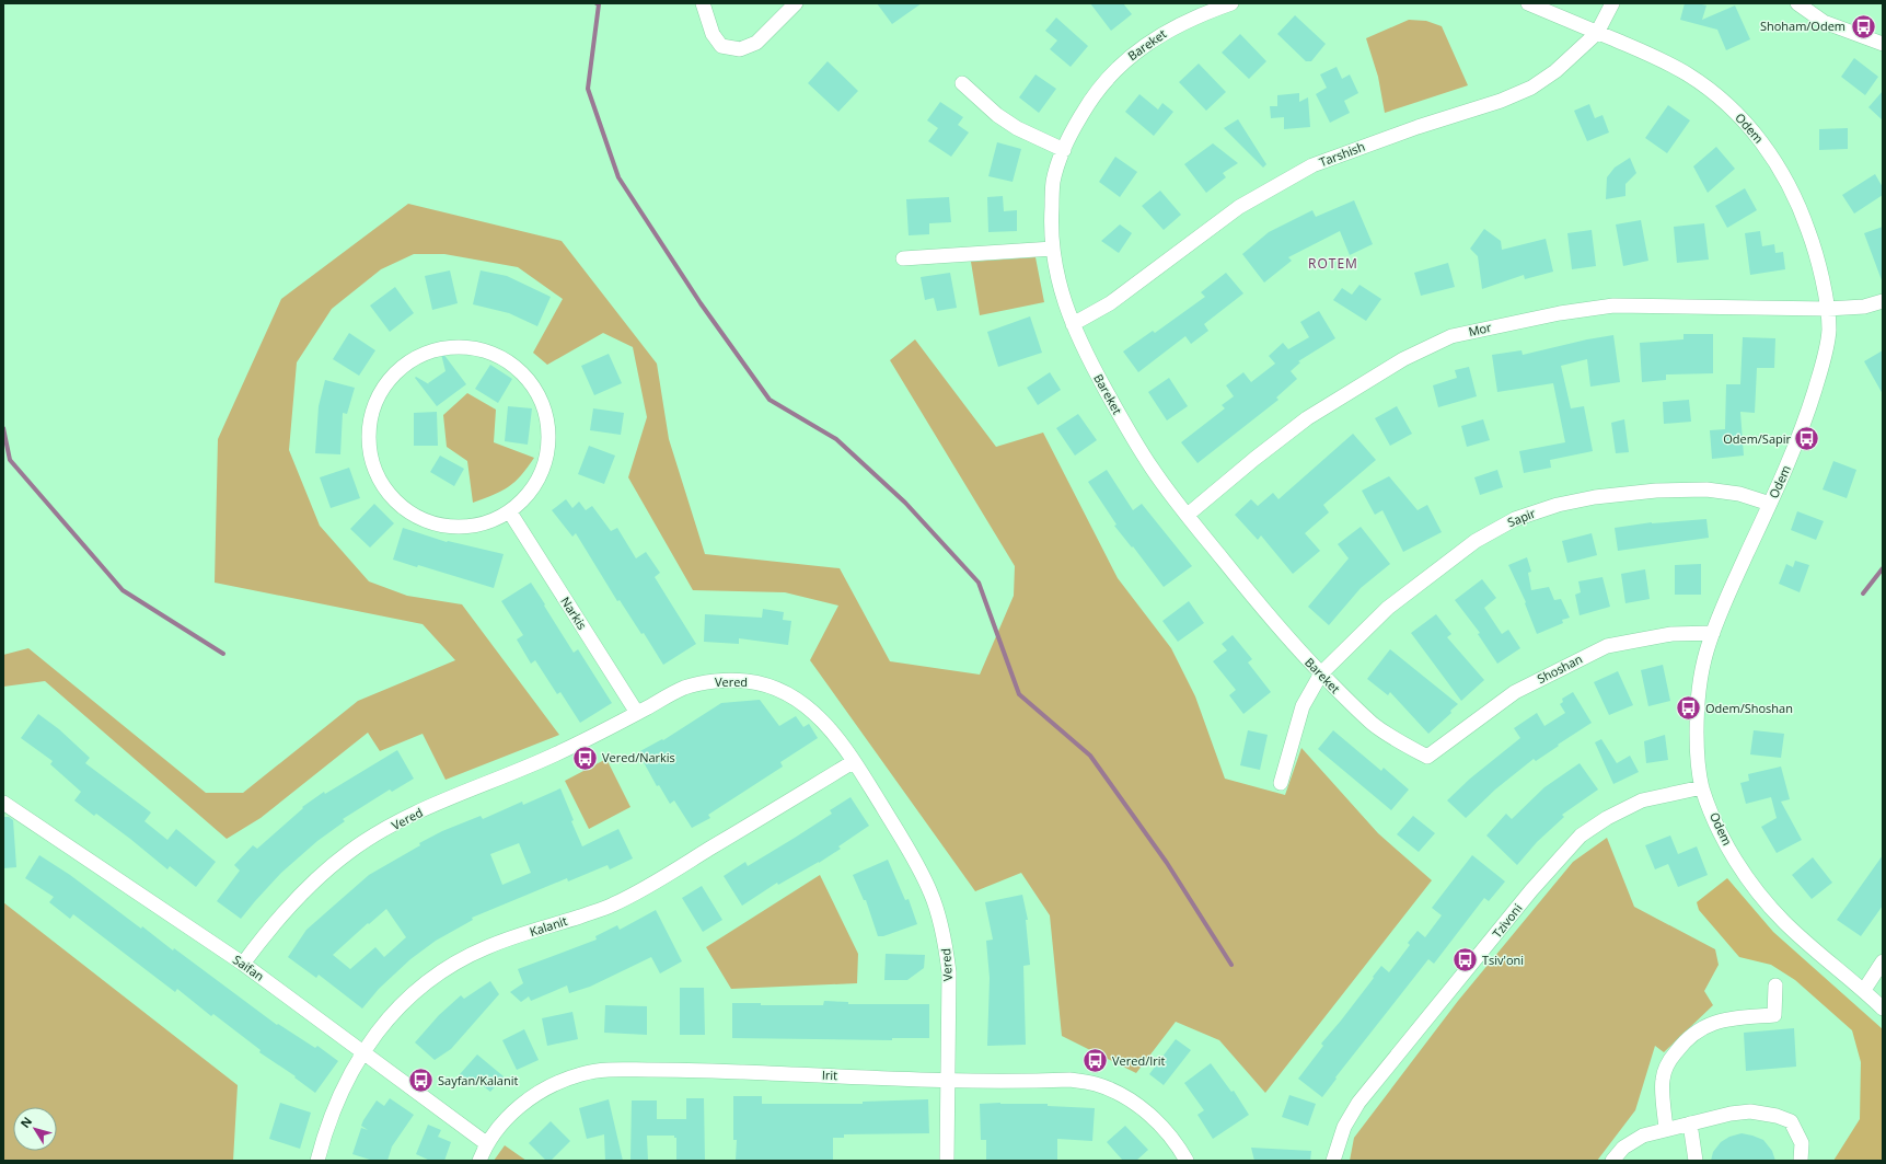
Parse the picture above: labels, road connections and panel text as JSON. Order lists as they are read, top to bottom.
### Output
{
  "streets": {
    "street": [
      "Bareket",
      "Odem",
      "Tarshish",
      "Mor",
      "Sapir",
      "Narkis",
      "Shoshan",
      "Vered",
      "Tzivoni",
      "Kalanit",
      "Saifan",
      "Irit"
    ]
  },
  "crossings": [
    ["Bareket", "Tarshish"],
    ["Bareket", "Mor"],
    ["Bareket", "Sapir"],
    ["Bareket", "Shoshan"],
    ["Odem", "Tarshish"],
    ["Odem", "Mor"],
    ["Odem", "Sapir"],
    ["Odem", "Shoshan"],
    ["Odem", "Tzivoni"],
    ["Narkis", "Vered"],
    ["Vered", "Kalanit"],
    ["Vered", "Saifan"],
    ["Vered", "Irit"],
    ["Kalanit", "Saifan"],
    ["Saifan", "Irit"]
  ],
  "districts": ["ROTEM"],
  "places": {
    "bus stop": [
      "Shoham/Odem",
      "Odem/Sapir",
      "Odem/Shoshan",
      "Vered/Narkis",
      "Tsiv'oni",
      "Vered/Irit",
      "Sayfan/Kalanit"
    ]
  },
  "north": "top left"
}
